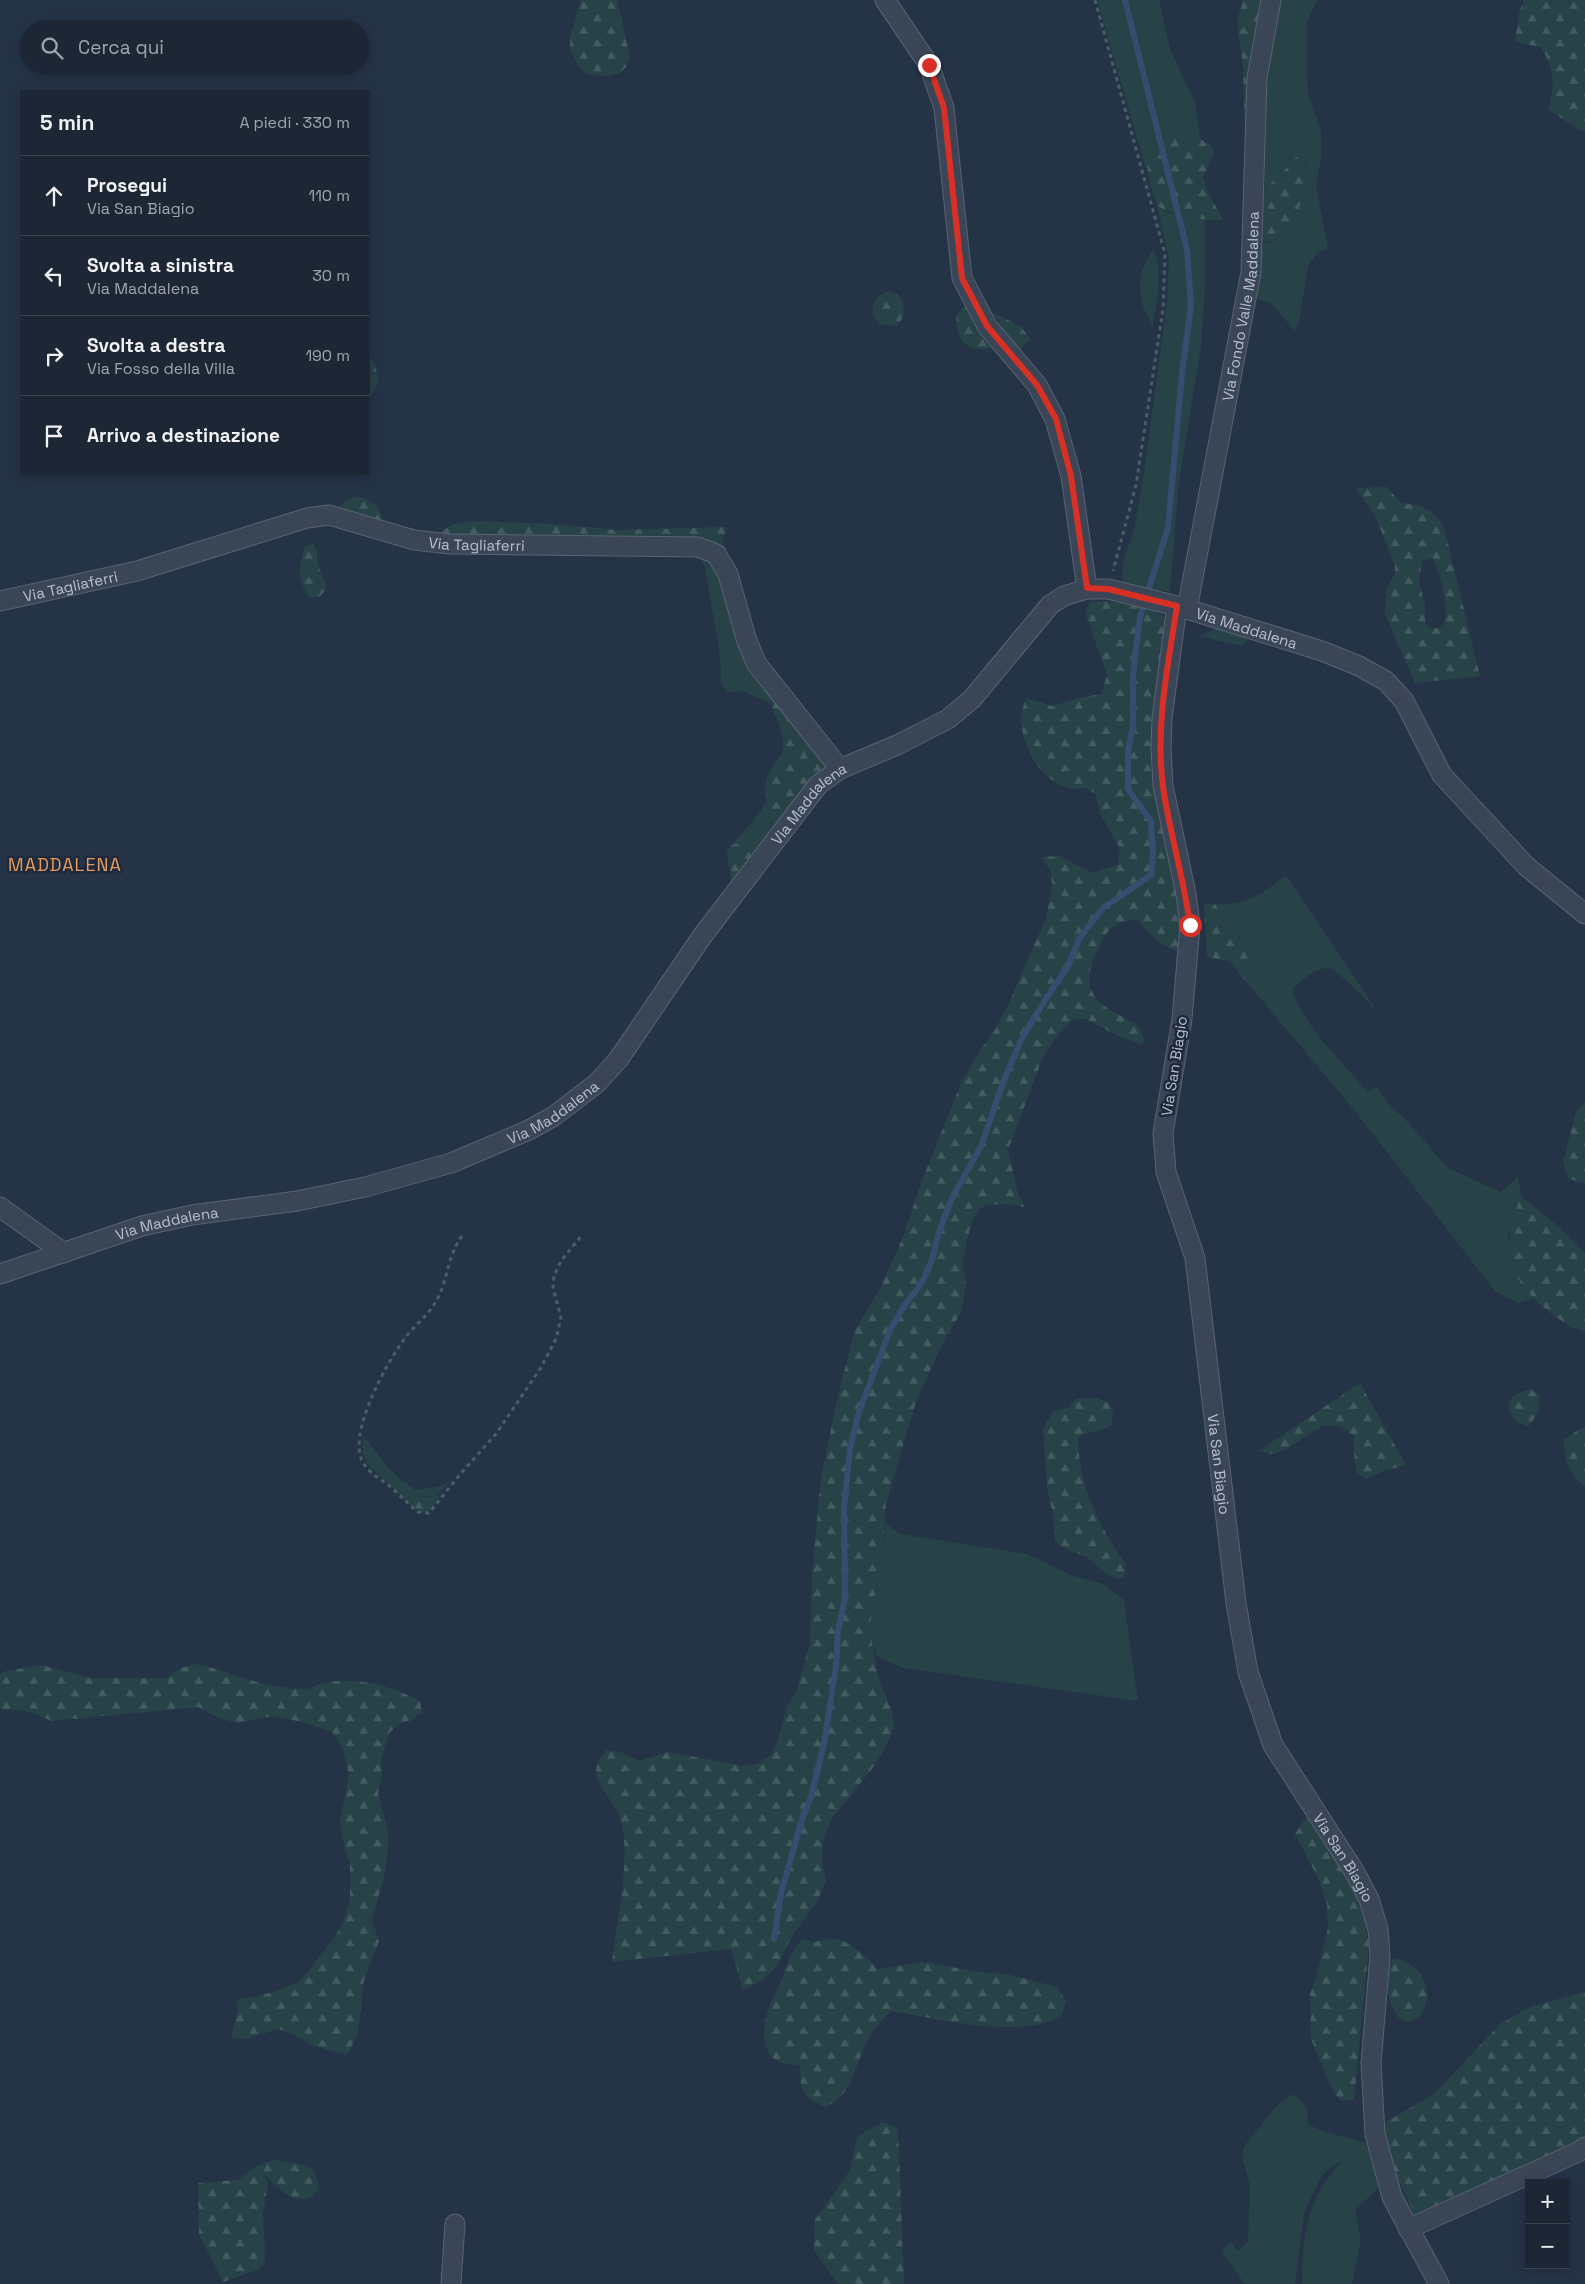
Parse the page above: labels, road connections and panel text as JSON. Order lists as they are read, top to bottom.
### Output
{
  "streets": {
    "street": [
      "Via Fondo Valle Maddalena",
      "Via Tagliaferri",
      "Via Maddalena",
      "Via San Biagio"
    ]
  },
  "crossings": [
    ["Via Fondo Valle Maddalena", "Via Maddalena"],
    ["Via Fondo Valle Maddalena", "Via San Biagio"],
    ["Via Tagliaferri", "Via Maddalena"],
    ["Via Maddalena", "Via San Biagio"]
  ],
  "districts": ["MADDALENA"],
  "page": {
    "search": "Cerca qui",
    "heading": ["5 min", "A piedi · 330 m"],
    "list": [
      ["Prosegui", "Via San Biagio", "110 m"],
      ["Svolta a sinistra", "Via Maddalena", "30 m"],
      ["Svolta a destra", "Via Fosso della Villa", "190 m"],
      "Arrivo a destinazione"
    ],
    "map_buttons": ["+", "−"]
  }
}
